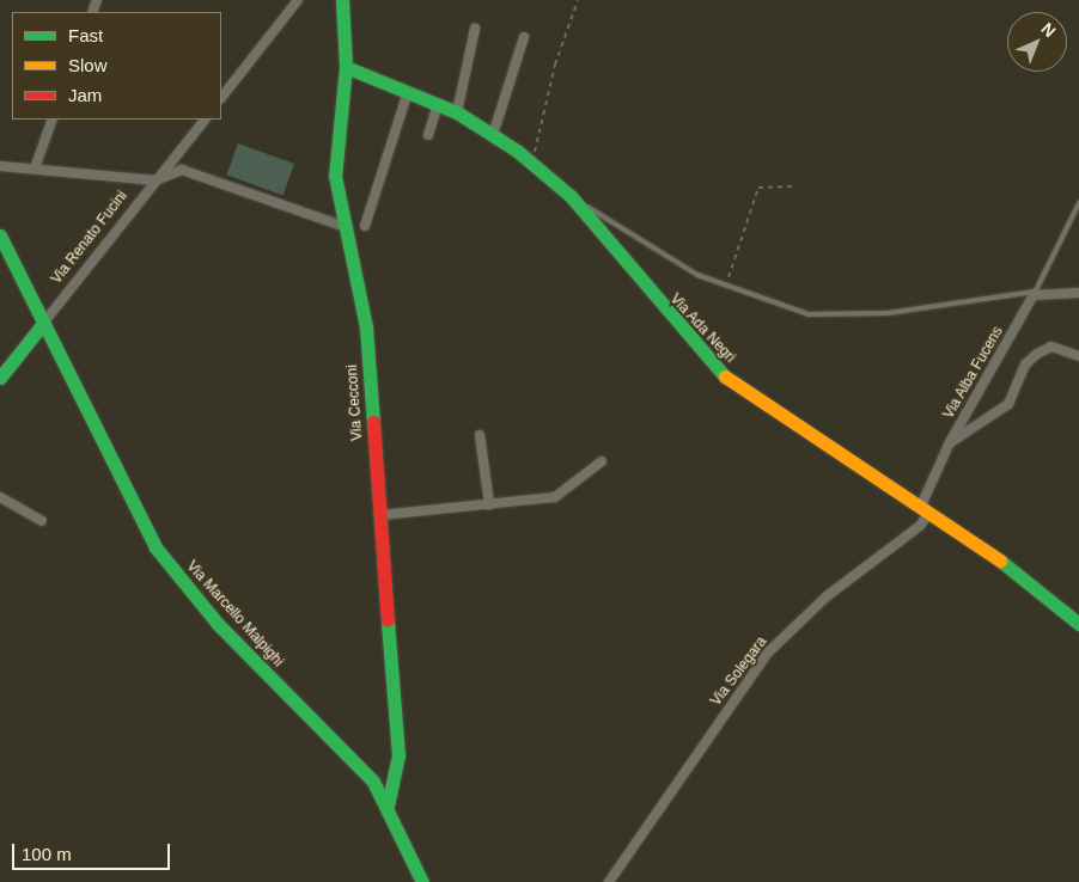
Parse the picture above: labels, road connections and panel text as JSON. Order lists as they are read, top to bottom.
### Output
{
  "streets": {
    "street": [
      "Via Renato Fucini",
      "Via Ada Negri",
      "Via Alba Fucens",
      "Via Cecconi",
      "Via Marcello Malpighi",
      "Via Solegara"
    ]
  },
  "crossings": [
    ["Via Renato Fucini", "Via Marcello Malpighi"],
    ["Via Ada Negri", "Via Alba Fucens"],
    ["Via Ada Negri", "Via Cecconi"],
    ["Via Ada Negri", "Via Solegara"],
    ["Via Alba Fucens", "Via Solegara"],
    ["Via Cecconi", "Via Marcello Malpighi"]
  ],
  "legend": ["Fast", "Slow", "Jam"],
  "scale_bar": "100 m",
  "north": "top right"
}
